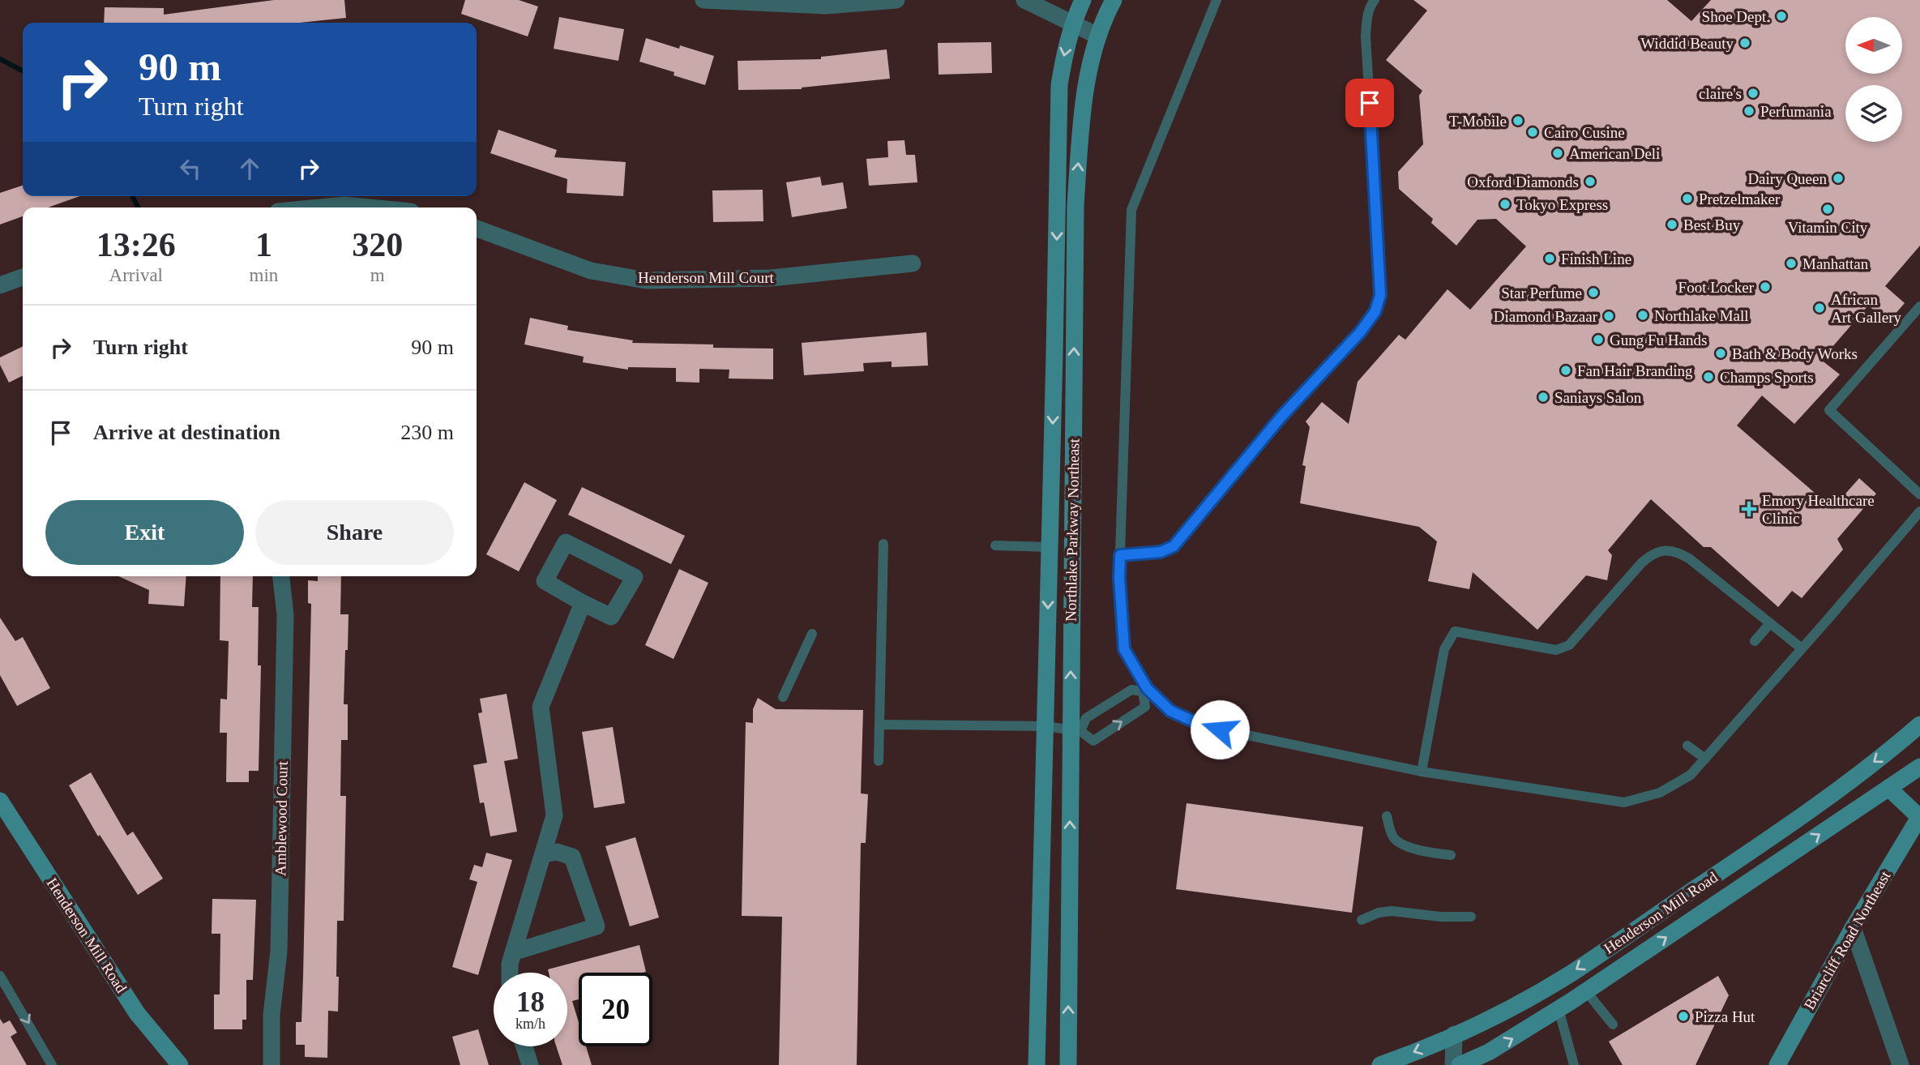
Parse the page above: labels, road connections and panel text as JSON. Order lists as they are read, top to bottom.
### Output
{
  "streets": {
    "street": [
      "Henderson Mill Court",
      "Northlake Parkway Northeast",
      "Amblewood Court",
      "Henderson Mill Road",
      "Briarcliff Road Northeast"
    ]
  },
  "places": {
    "other": [
      "Shoe Dept.",
      "Widdid Beauty",
      "claire's",
      "Perfumania",
      "T-Mobile",
      "Cairo Cusine",
      "American Deli",
      "Dairy Queen",
      "Oxford Diamonds",
      "Pretzelmaker",
      "Tokyo Express",
      "Vitamin City",
      "Best Buy",
      "Finish Line",
      "Manhattan",
      "Foot Locker",
      "Star Perfume",
      "African Art Gallery",
      "Northlake Mall",
      "Diamond Bazaar",
      "Gung Fu Hands",
      "Bath & Body Works",
      "Fan Hair Branding",
      "Champs Sports",
      "Saniays Salon",
      "Pizza Hut"
    ],
    "health": ["Emory Healthcare Clinic"]
  },
  "north": "left",
  "page": {
    "turn": ["90 m", "Turn right"],
    "eta": [
      "13:26",
      "Arrival",
      "1",
      "min",
      "320",
      "m"
    ],
    "list": [
      {
        "name": "Turn right",
        "value": "90 m"
      },
      {
        "name": "Arrive at destination",
        "value": "230 m"
      }
    ],
    "buttons": ["Exit", "Share"],
    "speed": "18 km/h",
    "limit": "20"
  }
}
